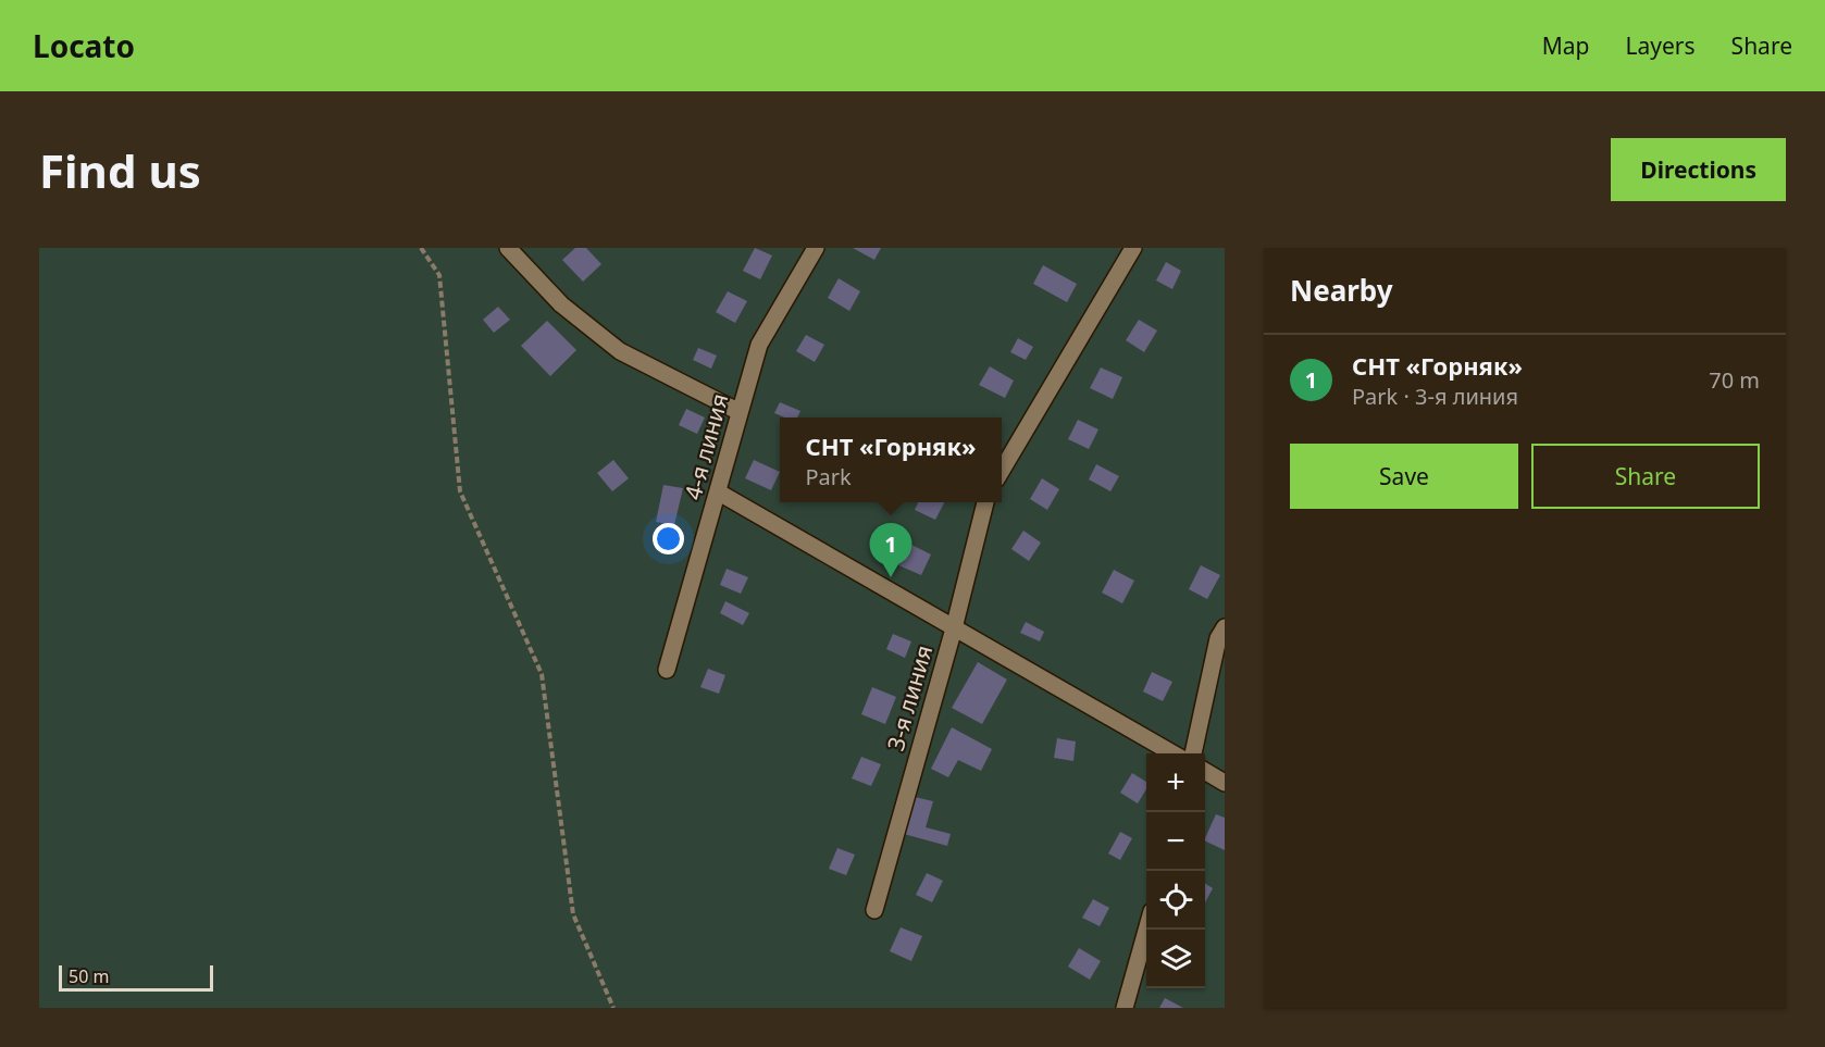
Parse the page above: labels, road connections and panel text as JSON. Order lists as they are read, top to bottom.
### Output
{
  "streets": {
    "street": ["4-я линия", "3-я линия"]
  },
  "scale_bar": "50 m",
  "page": {
    "header": "Locato",
    "nav": ["Map", "Layers", "Share"],
    "buttons": [
      "Directions",
      ["Save", "Share"]
    ],
    "title": "Find us",
    "heading": "Nearby",
    "list": [
      {
        "mark": "1",
        "name": "СНТ «Горняк»",
        "note": "Park · 3-я линия",
        "value": "70 m"
      }
    ],
    "popup": ["СНТ «Горняк»", "Park"],
    "pins": "1",
    "map_buttons": ["+", "−"],
    "scale": "50 m"
  }
}
